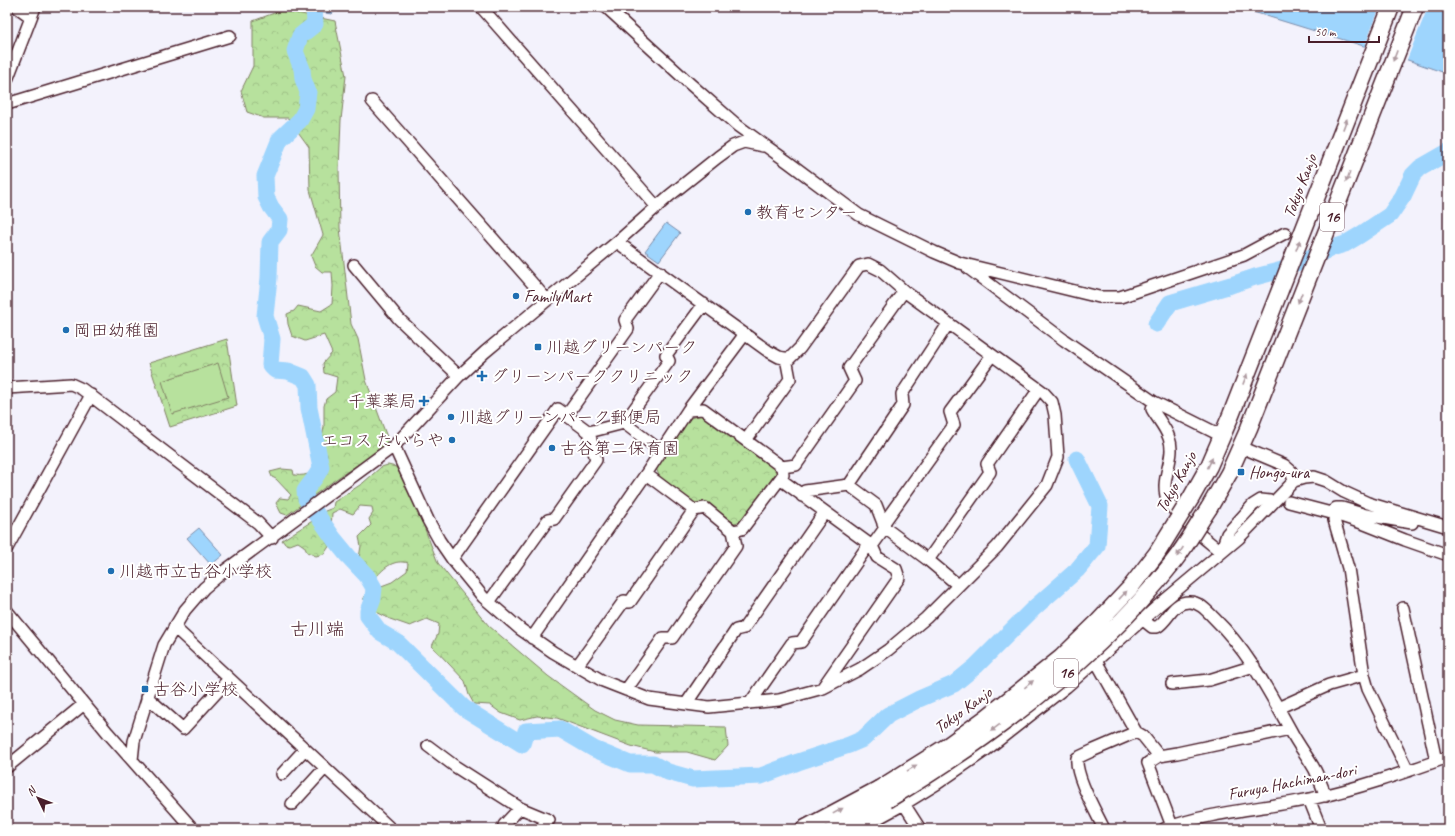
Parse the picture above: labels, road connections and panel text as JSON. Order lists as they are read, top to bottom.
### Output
{
  "streets": {
    "highway": ["Tokyo Kanjo", "16"],
    "street": ["Furuya Hachiman-dori"]
  },
  "districts": ["古川端"],
  "places": {
    "other": [
      "教育センター",
      "FamilyMart",
      "岡田幼稚園",
      "川越グリーンパーク郵便局",
      "エコス たいらや",
      "古谷第二保育園",
      "川越市立古谷小学校"
    ],
    "transit": ["川越グリーンパーク", "Hongo-ura", "古谷小学校"],
    "health": ["グリーンパーククリニック", "千葉薬局"]
  },
  "scale_bar": "50 m",
  "north": "top left"
}
